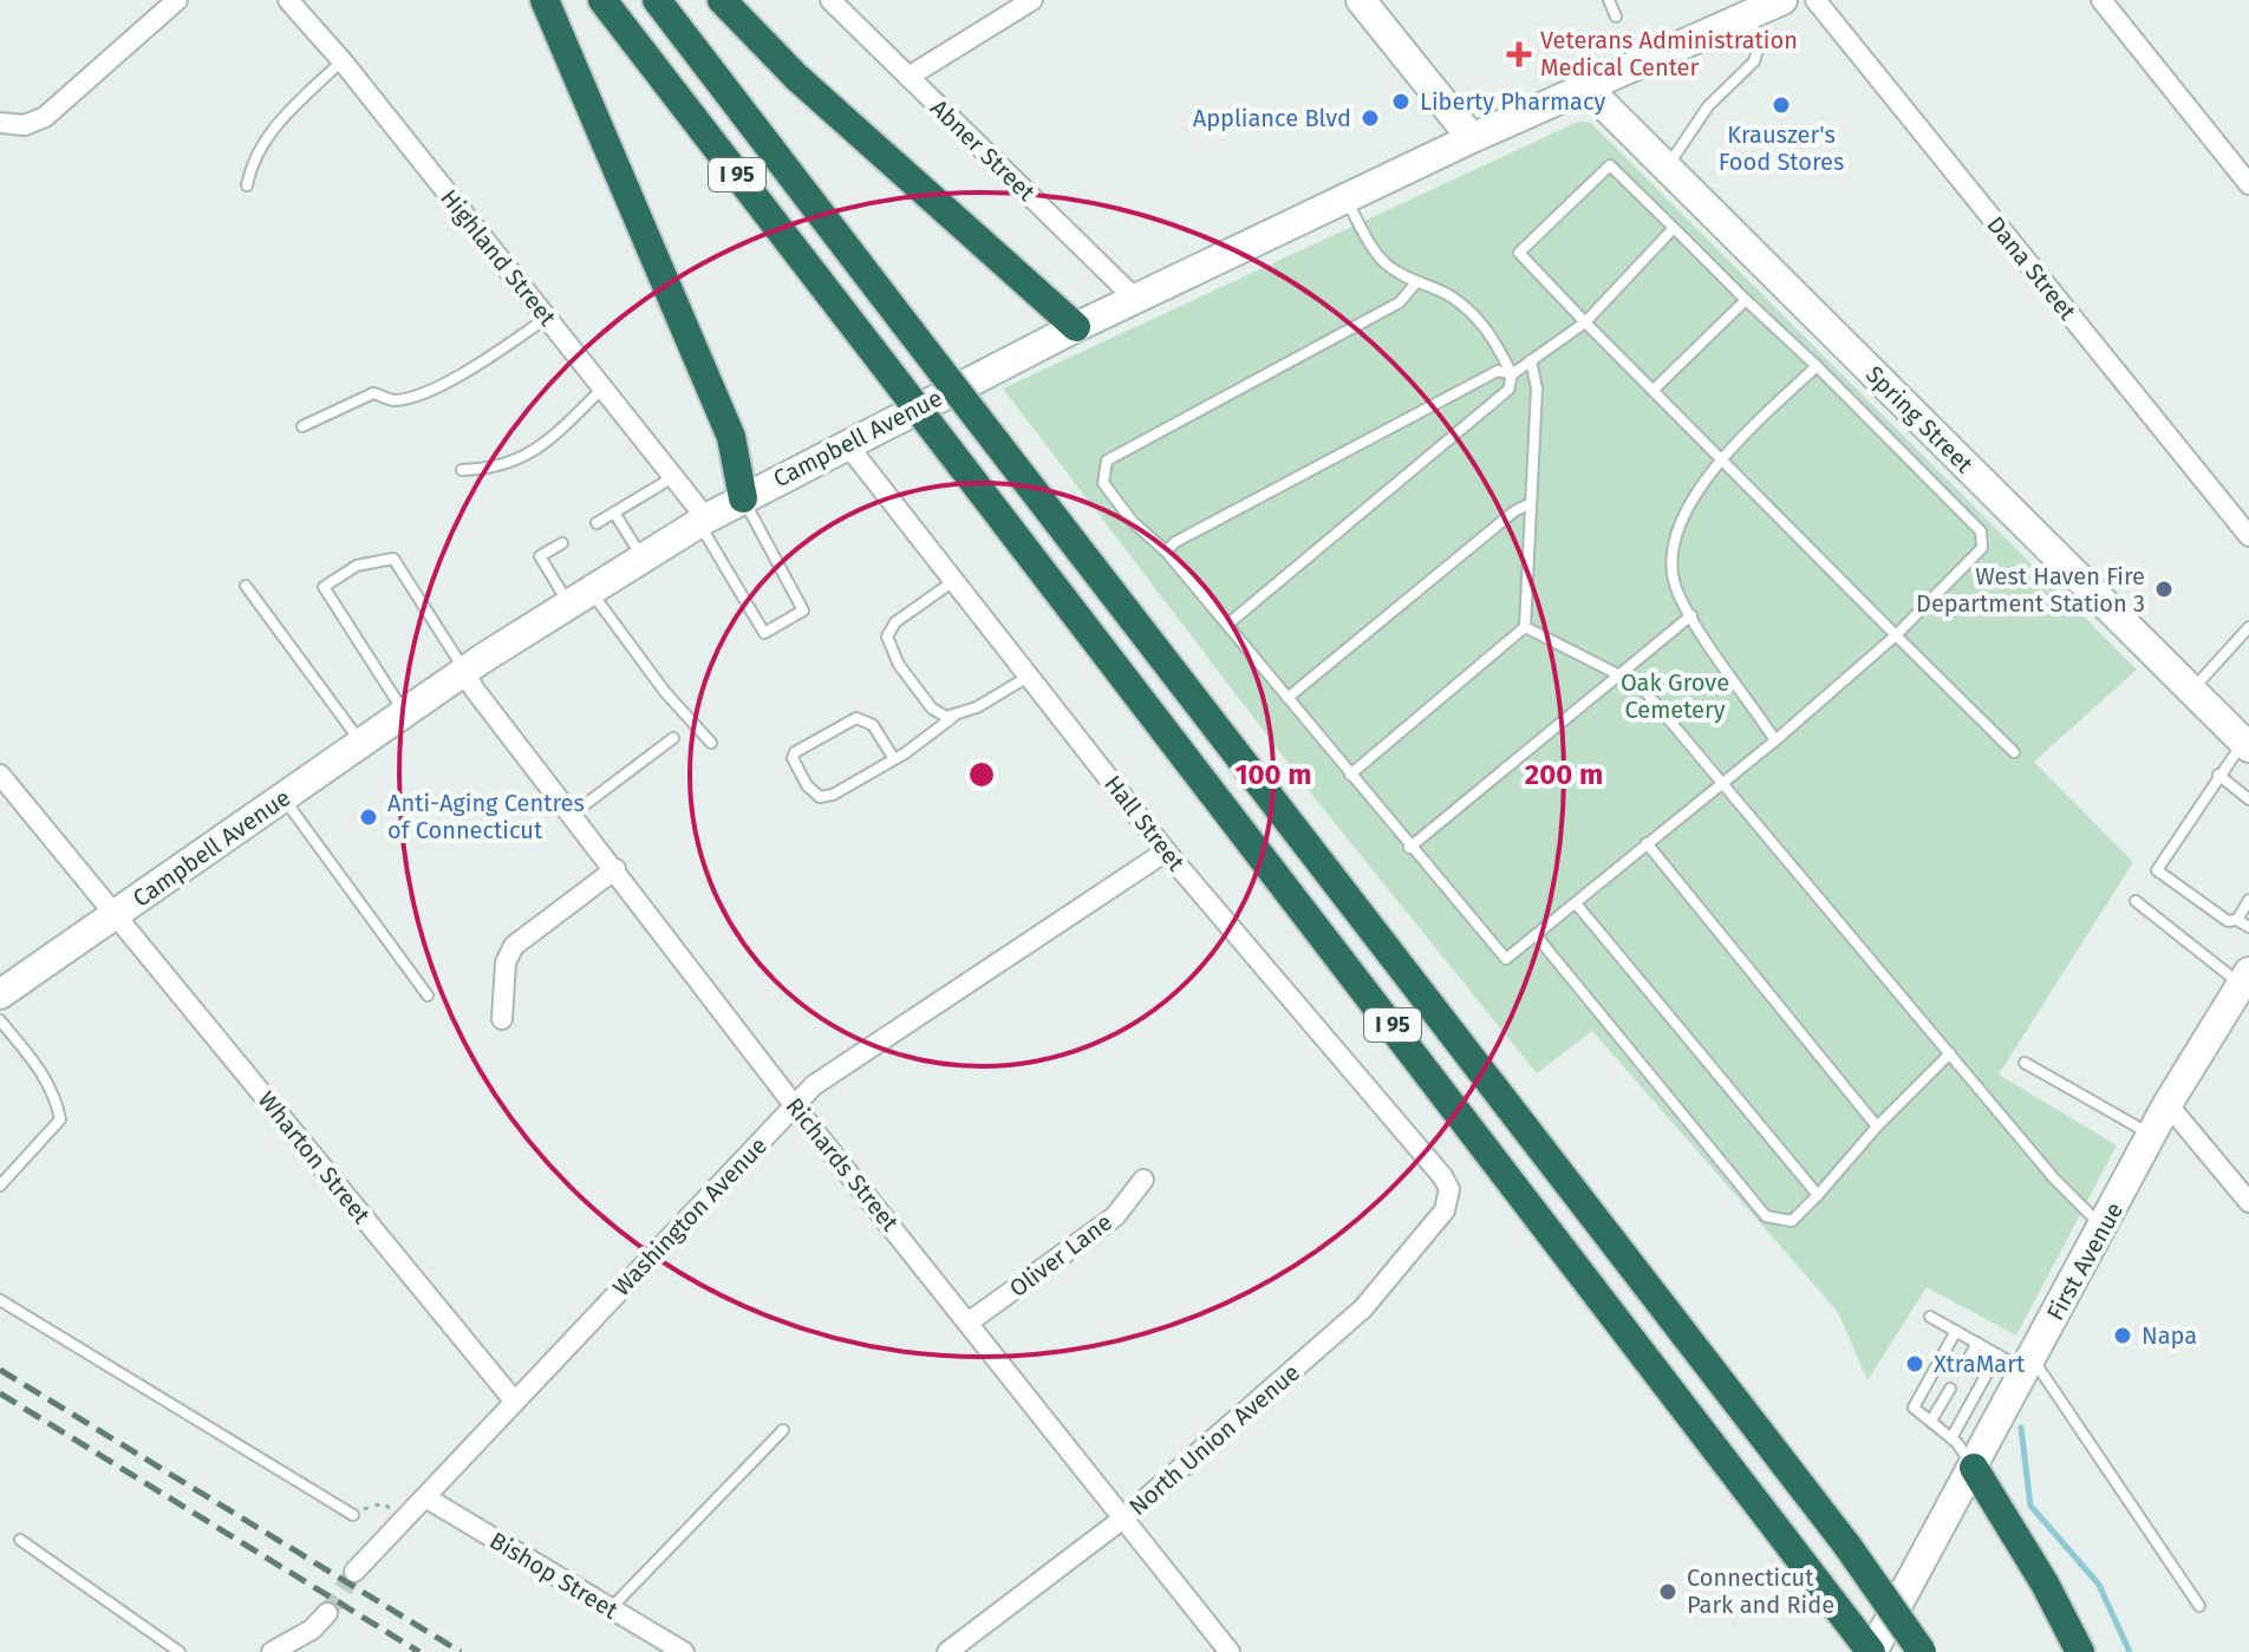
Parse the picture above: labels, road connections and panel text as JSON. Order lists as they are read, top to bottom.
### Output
{
  "streets": {
    "highway": ["I 95"],
    "main road": ["Spring Street", "Campbell Avenue", "First Avenue"],
    "street": [
      "Abner Street",
      "Highland Street",
      "Dana Street",
      "Hall Street",
      "Wharton Street",
      "Richards Street",
      "Washington Avenue",
      "Oliver Lane",
      "North Union Avenue",
      "Bishop Street"
    ]
  },
  "crossings": [
    ["Abner Street", "Campbell Avenue"],
    ["I 95", "First Avenue"],
    ["Highland Street", "Campbell Avenue"],
    ["Spring Street", "Campbell Avenue"],
    ["Campbell Avenue", "Hall Street"],
    ["Campbell Avenue", "Wharton Street"],
    ["Campbell Avenue", "Richards Street"],
    ["Hall Street", "Washington Avenue"],
    ["Hall Street", "North Union Avenue"],
    ["Wharton Street", "Washington Avenue"],
    ["Richards Street", "Washington Avenue"],
    ["Richards Street", "Oliver Lane"],
    ["Richards Street", "North Union Avenue"],
    ["Washington Avenue", "Bishop Street"]
  ],
  "parks": ["Oak Grove Cemetery"],
  "places": {
    "health": ["Veterans Administration Medical Center"],
    "other": [
      "Liberty Pharmacy",
      "Krauszer's Food Stores",
      "Appliance Blvd",
      "West Haven Fire Department Station 3",
      "Anti-Aging Centres of Connecticut",
      "Napa",
      "XtraMart",
      "Connecticut Park and Ride"
    ]
  },
  "rings": ["100 m", "200 m"]
}
